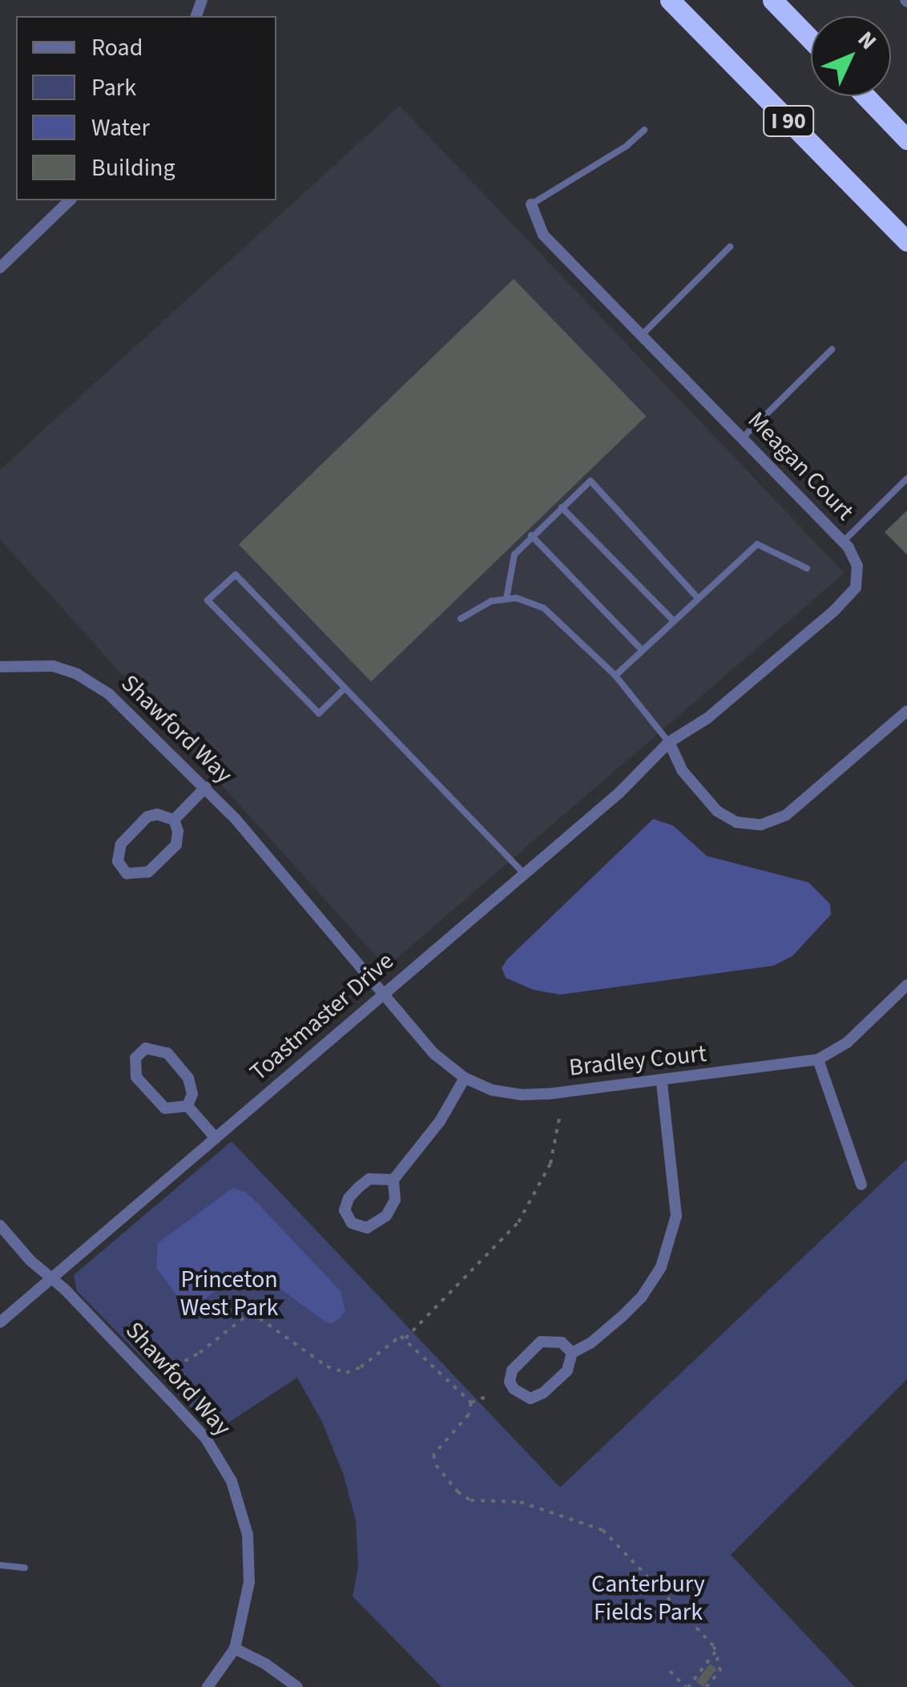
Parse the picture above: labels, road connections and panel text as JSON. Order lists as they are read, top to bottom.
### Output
{
  "streets": {
    "highway": ["I 90"],
    "street": [
      "Meagan Court",
      "Shawford Way",
      "Toastmaster Drive",
      "Bradley Court"
    ]
  },
  "crossings": [
    ["Meagan Court", "Toastmaster Drive"],
    ["Shawford Way", "Toastmaster Drive"],
    ["Shawford Way", "Bradley Court"],
    ["Toastmaster Drive", "Bradley Court"]
  ],
  "parks": ["Princeton West Park", "Canterbury Fields Park"],
  "legend": [
    "Road",
    "Park",
    "Water",
    "Building"
  ],
  "north": "top right"
}
